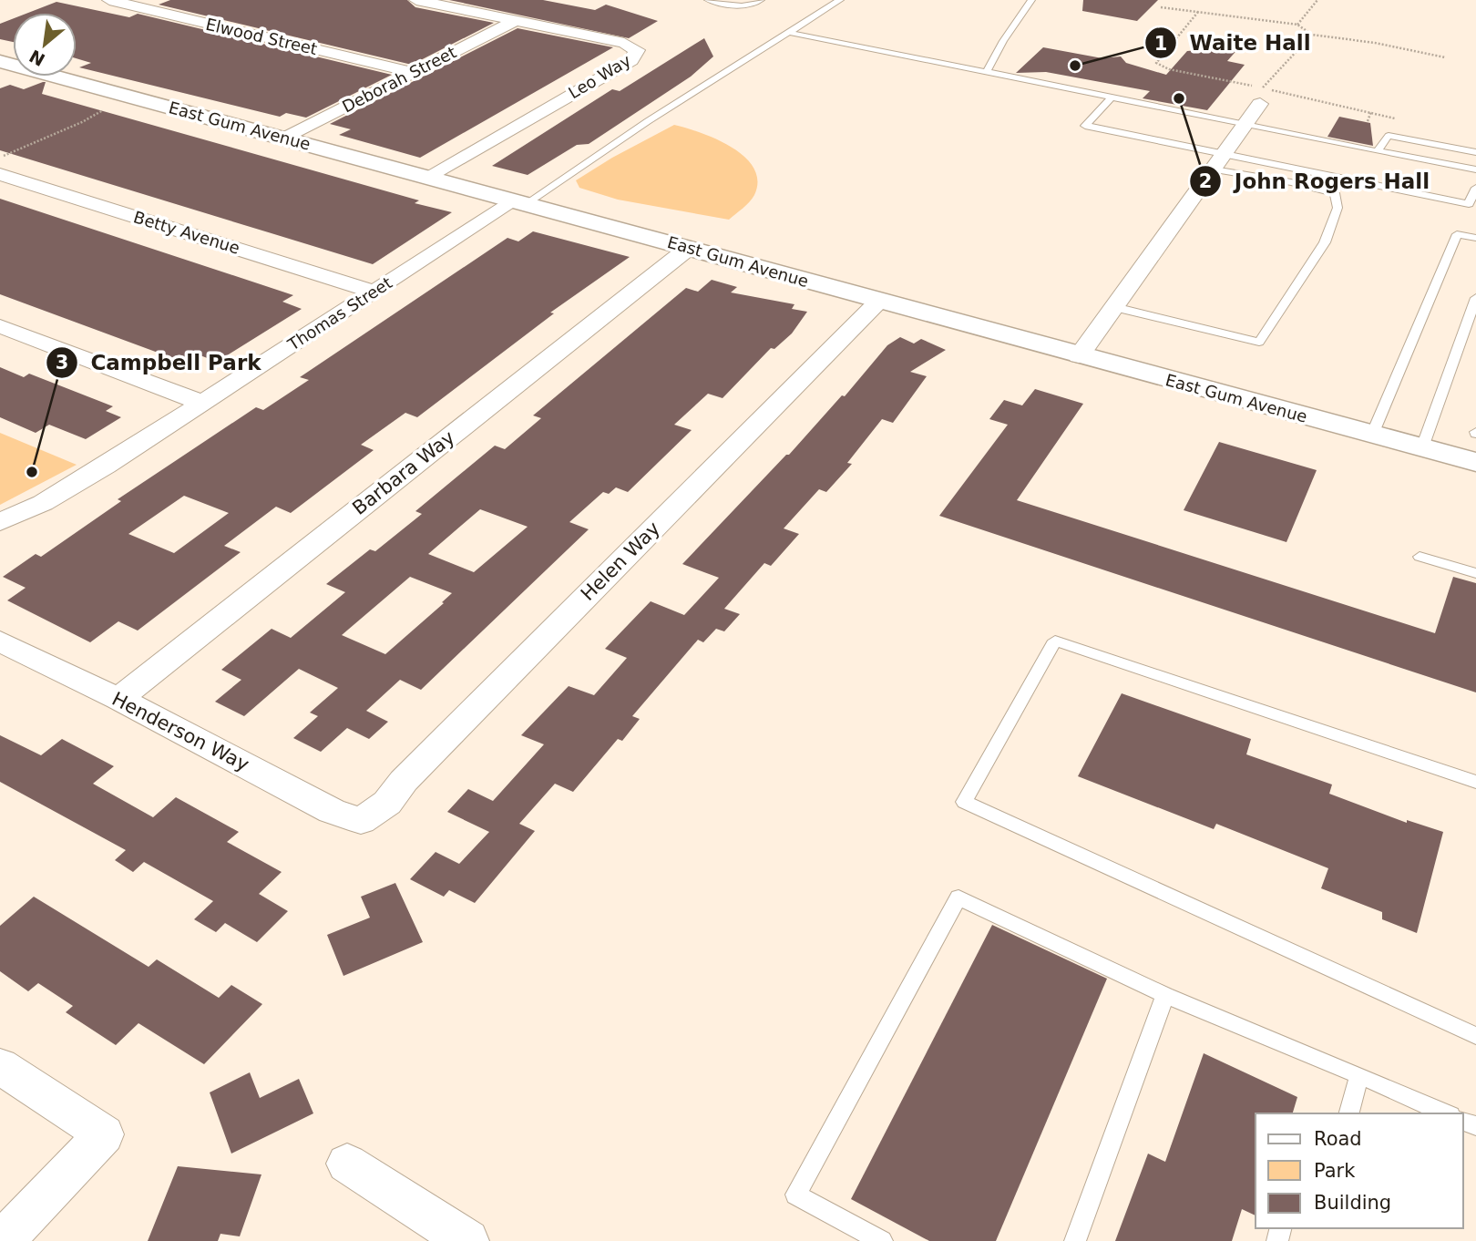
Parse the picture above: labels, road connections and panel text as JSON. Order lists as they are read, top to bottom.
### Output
{
  "streets": {
    "street": [
      "Elwood Street",
      "Leo Way",
      "Deborah Street",
      "East Gum Avenue",
      "Betty Avenue",
      "Thomas Street",
      "Barbara Way",
      "Helen Way",
      "Henderson Way"
    ]
  },
  "crossings": [
    ["Elwood Street", "Deborah Street"],
    ["Leo Way", "Deborah Street"],
    ["Leo Way", "East Gum Avenue"],
    ["Deborah Street", "East Gum Avenue"],
    ["East Gum Avenue", "Thomas Street"],
    ["East Gum Avenue", "Barbara Way"],
    ["East Gum Avenue", "Helen Way"],
    ["Betty Avenue", "Thomas Street"],
    ["Barbara Way", "Henderson Way"],
    ["Helen Way", "Henderson Way"]
  ],
  "places": ["Waite Hall", "John Rogers Hall", "Campbell Park"],
  "legend": ["Road", "Park", "Building"],
  "north": "bottom left"
}
